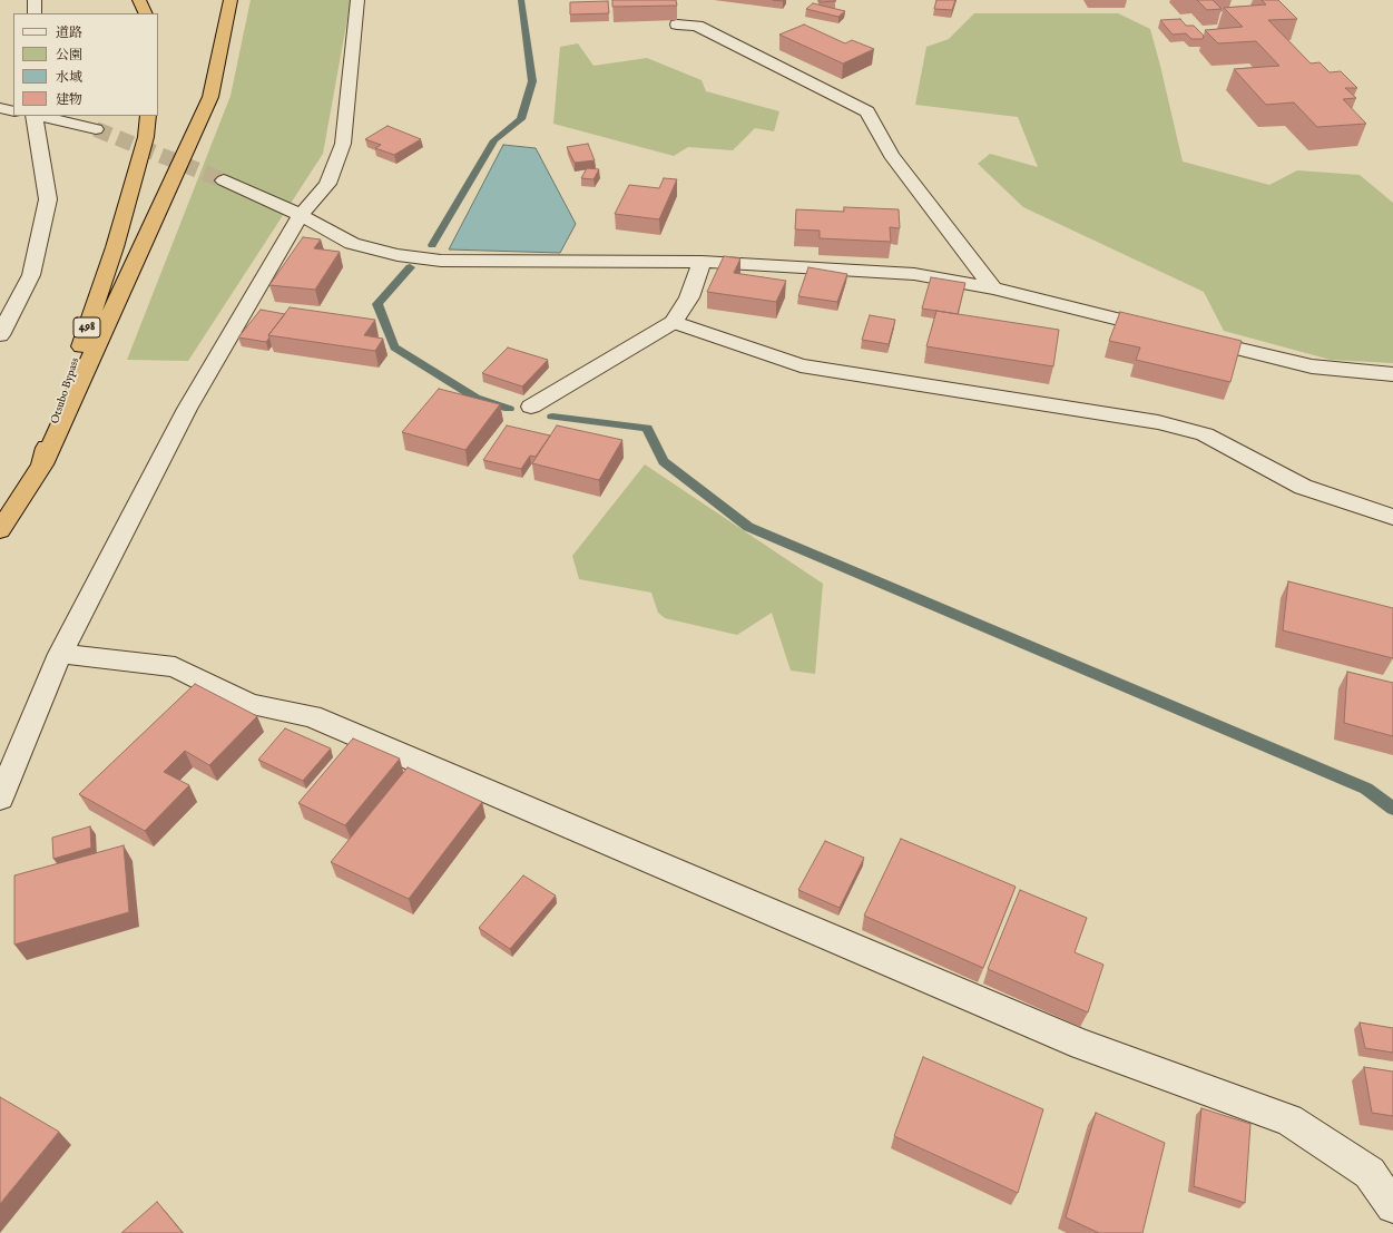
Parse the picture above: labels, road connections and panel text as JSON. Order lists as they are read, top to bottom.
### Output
{
  "streets": {
    "highway": ["498", "Otsubo Bypass"]
  },
  "legend": [
    "道路",
    "公園",
    "水域",
    "建物"
  ]
}
